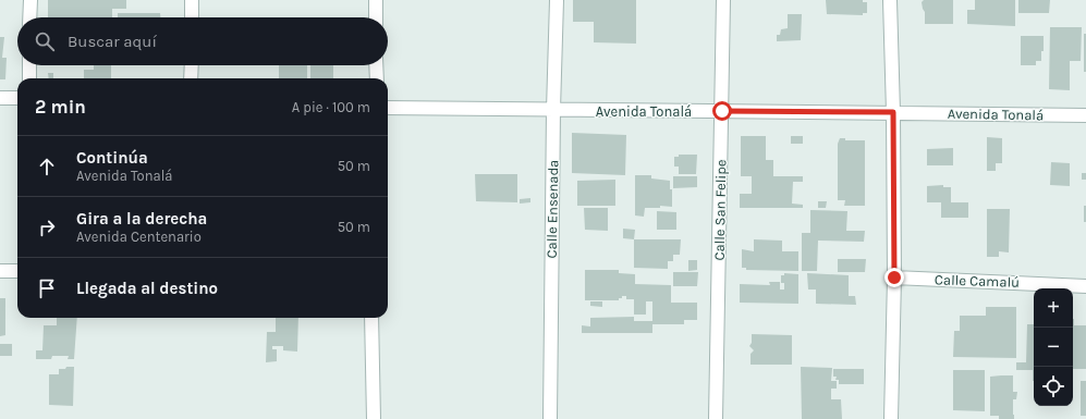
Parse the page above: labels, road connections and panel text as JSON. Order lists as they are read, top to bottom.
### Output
{
  "streets": {
    "street": [
      "Avenida Tonalá",
      "Calle Ensenada",
      "Calle San Felipe",
      "Calle Camalú"
    ]
  },
  "crossings": [
    ["Avenida Tonalá", "Calle Ensenada"],
    ["Avenida Tonalá", "Calle San Felipe"]
  ],
  "page": {
    "search": "Buscar aquí",
    "heading": ["2 min", "A pie · 100 m"],
    "list": [
      ["Continúa", "Avenida Tonalá", "50 m"],
      ["Gira a la derecha", "Avenida Centenario", "50 m"],
      "Llegada al destino"
    ],
    "map_buttons": ["+", "−"]
  }
}
